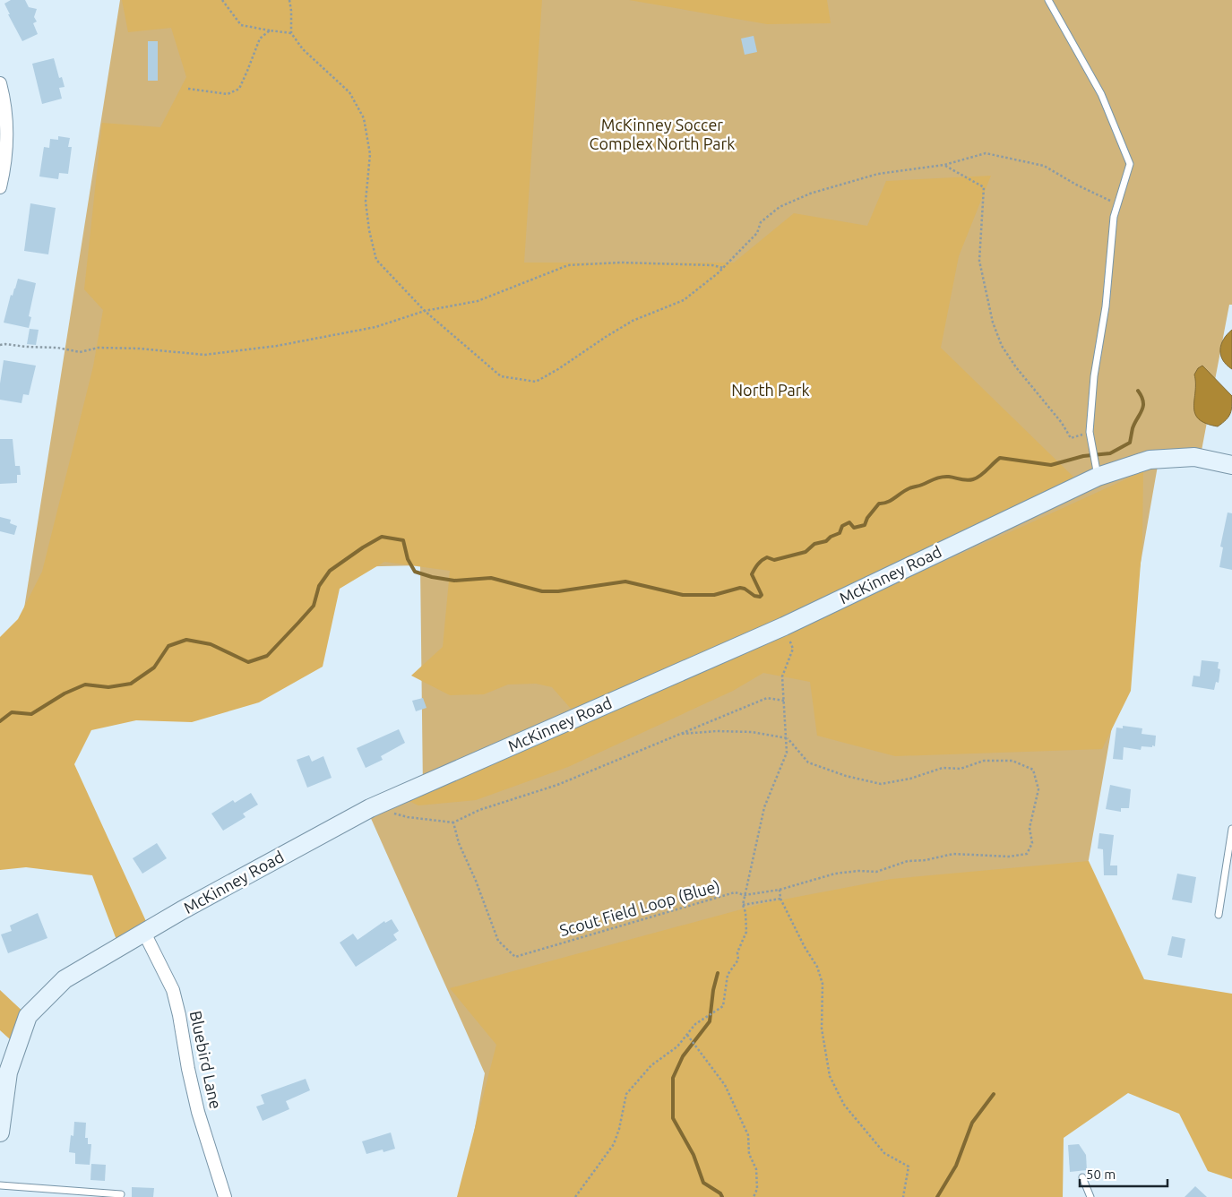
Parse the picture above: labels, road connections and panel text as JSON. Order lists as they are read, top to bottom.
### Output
{
  "streets": {
    "street": ["McKinney Road", "Bluebird Lane"],
    "path": ["Scout Field Loop (Blue)"]
  },
  "crossings": [
    ["McKinney Road", "Bluebird Lane"]
  ],
  "parks": ["McKinney Soccer Complex North Park", "North Park"],
  "scale_bar": "50 m"
}
